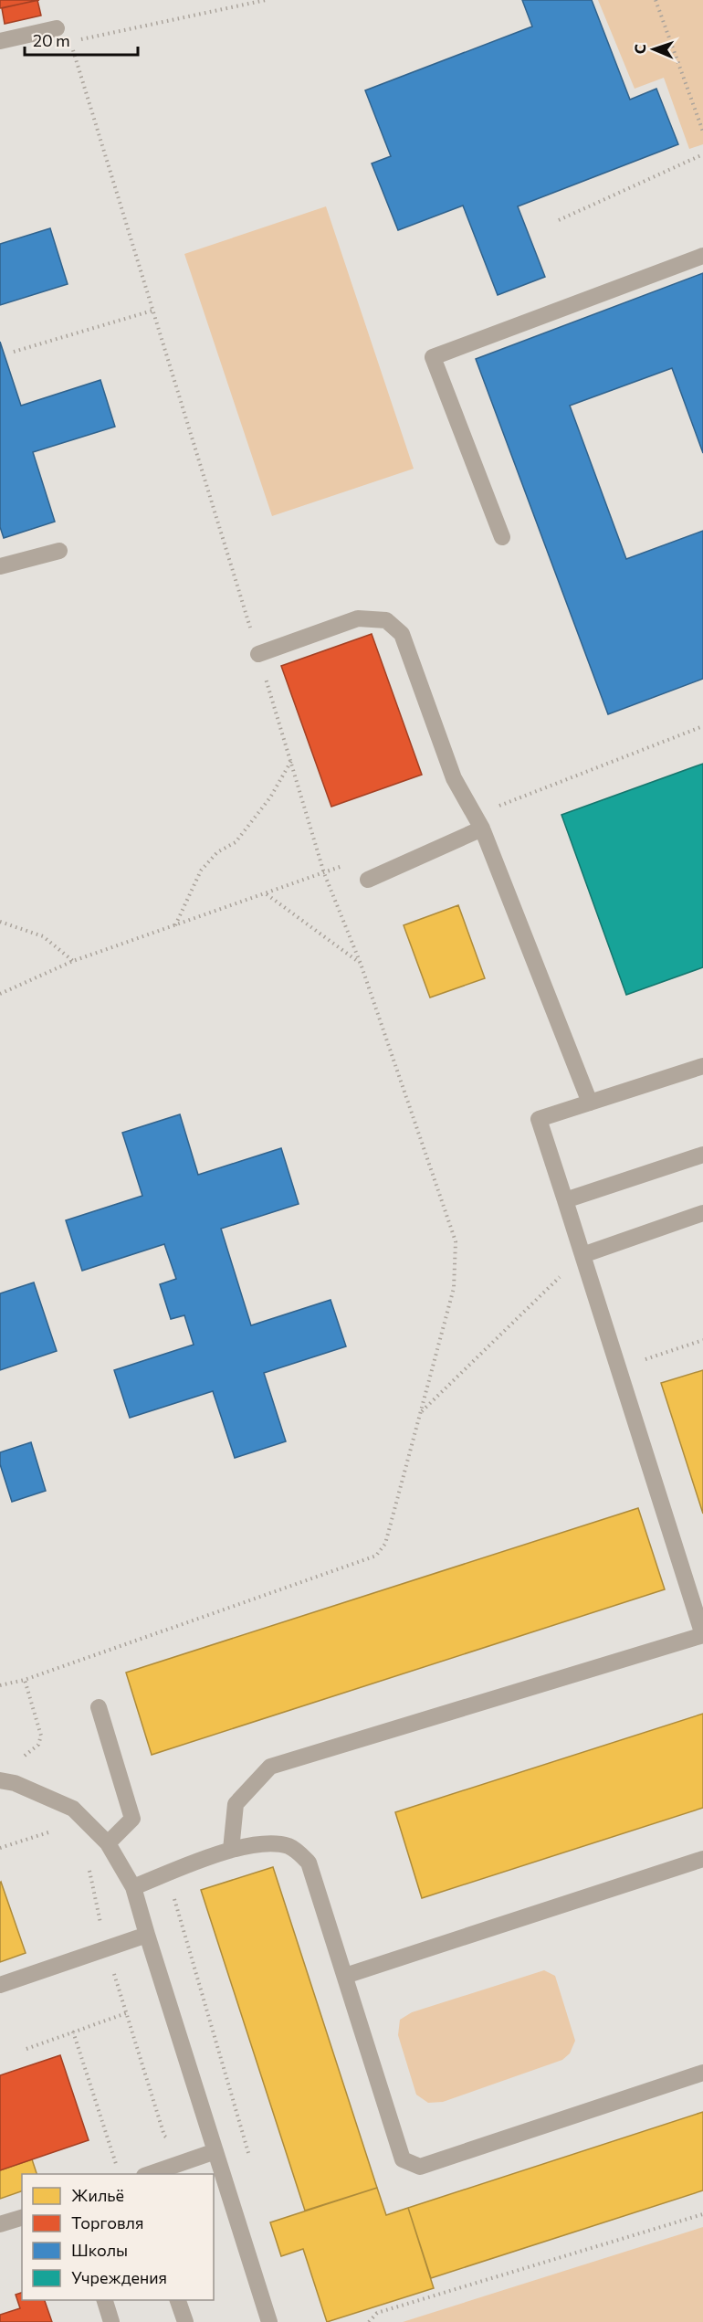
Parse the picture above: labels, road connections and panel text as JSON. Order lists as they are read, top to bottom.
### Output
{
  "legend": [
    "Жильё",
    "Торговля",
    "Школы",
    "Учреждения"
  ],
  "scale_bar": "20 m",
  "north": "left"
}
